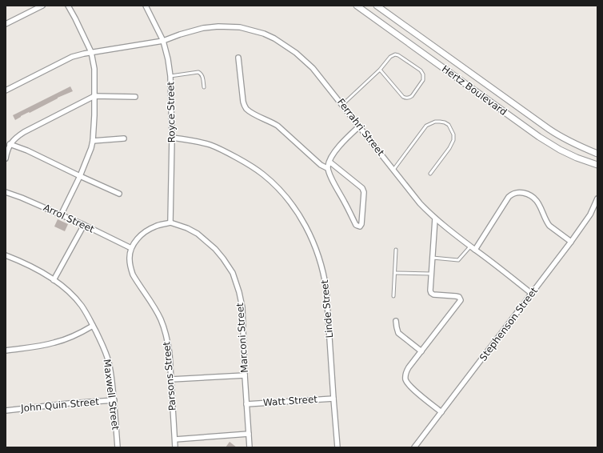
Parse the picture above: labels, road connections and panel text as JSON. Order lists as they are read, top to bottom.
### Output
{
  "streets": {
    "street": [
      "Hertz Boulevard",
      "Royce Street",
      "Ferrahri Street",
      "Arrol Street",
      "Linde Street",
      "Stephenson Street",
      "Marconi Street",
      "Parsons Street",
      "Maxwell Street",
      "Watt Street",
      "John Quin Street"
    ]
  },
  "crossings": [
    ["Royce Street", "Ferrahri Street"],
    ["Royce Street", "Linde Street"],
    ["Royce Street", "Marconi Street"],
    ["Ferrahri Street", "Stephenson Street"],
    ["Arrol Street", "Parsons Street"],
    ["Linde Street", "Watt Street"],
    ["Marconi Street", "Watt Street"],
    ["Maxwell Street", "John Quin Street"]
  ]
}
